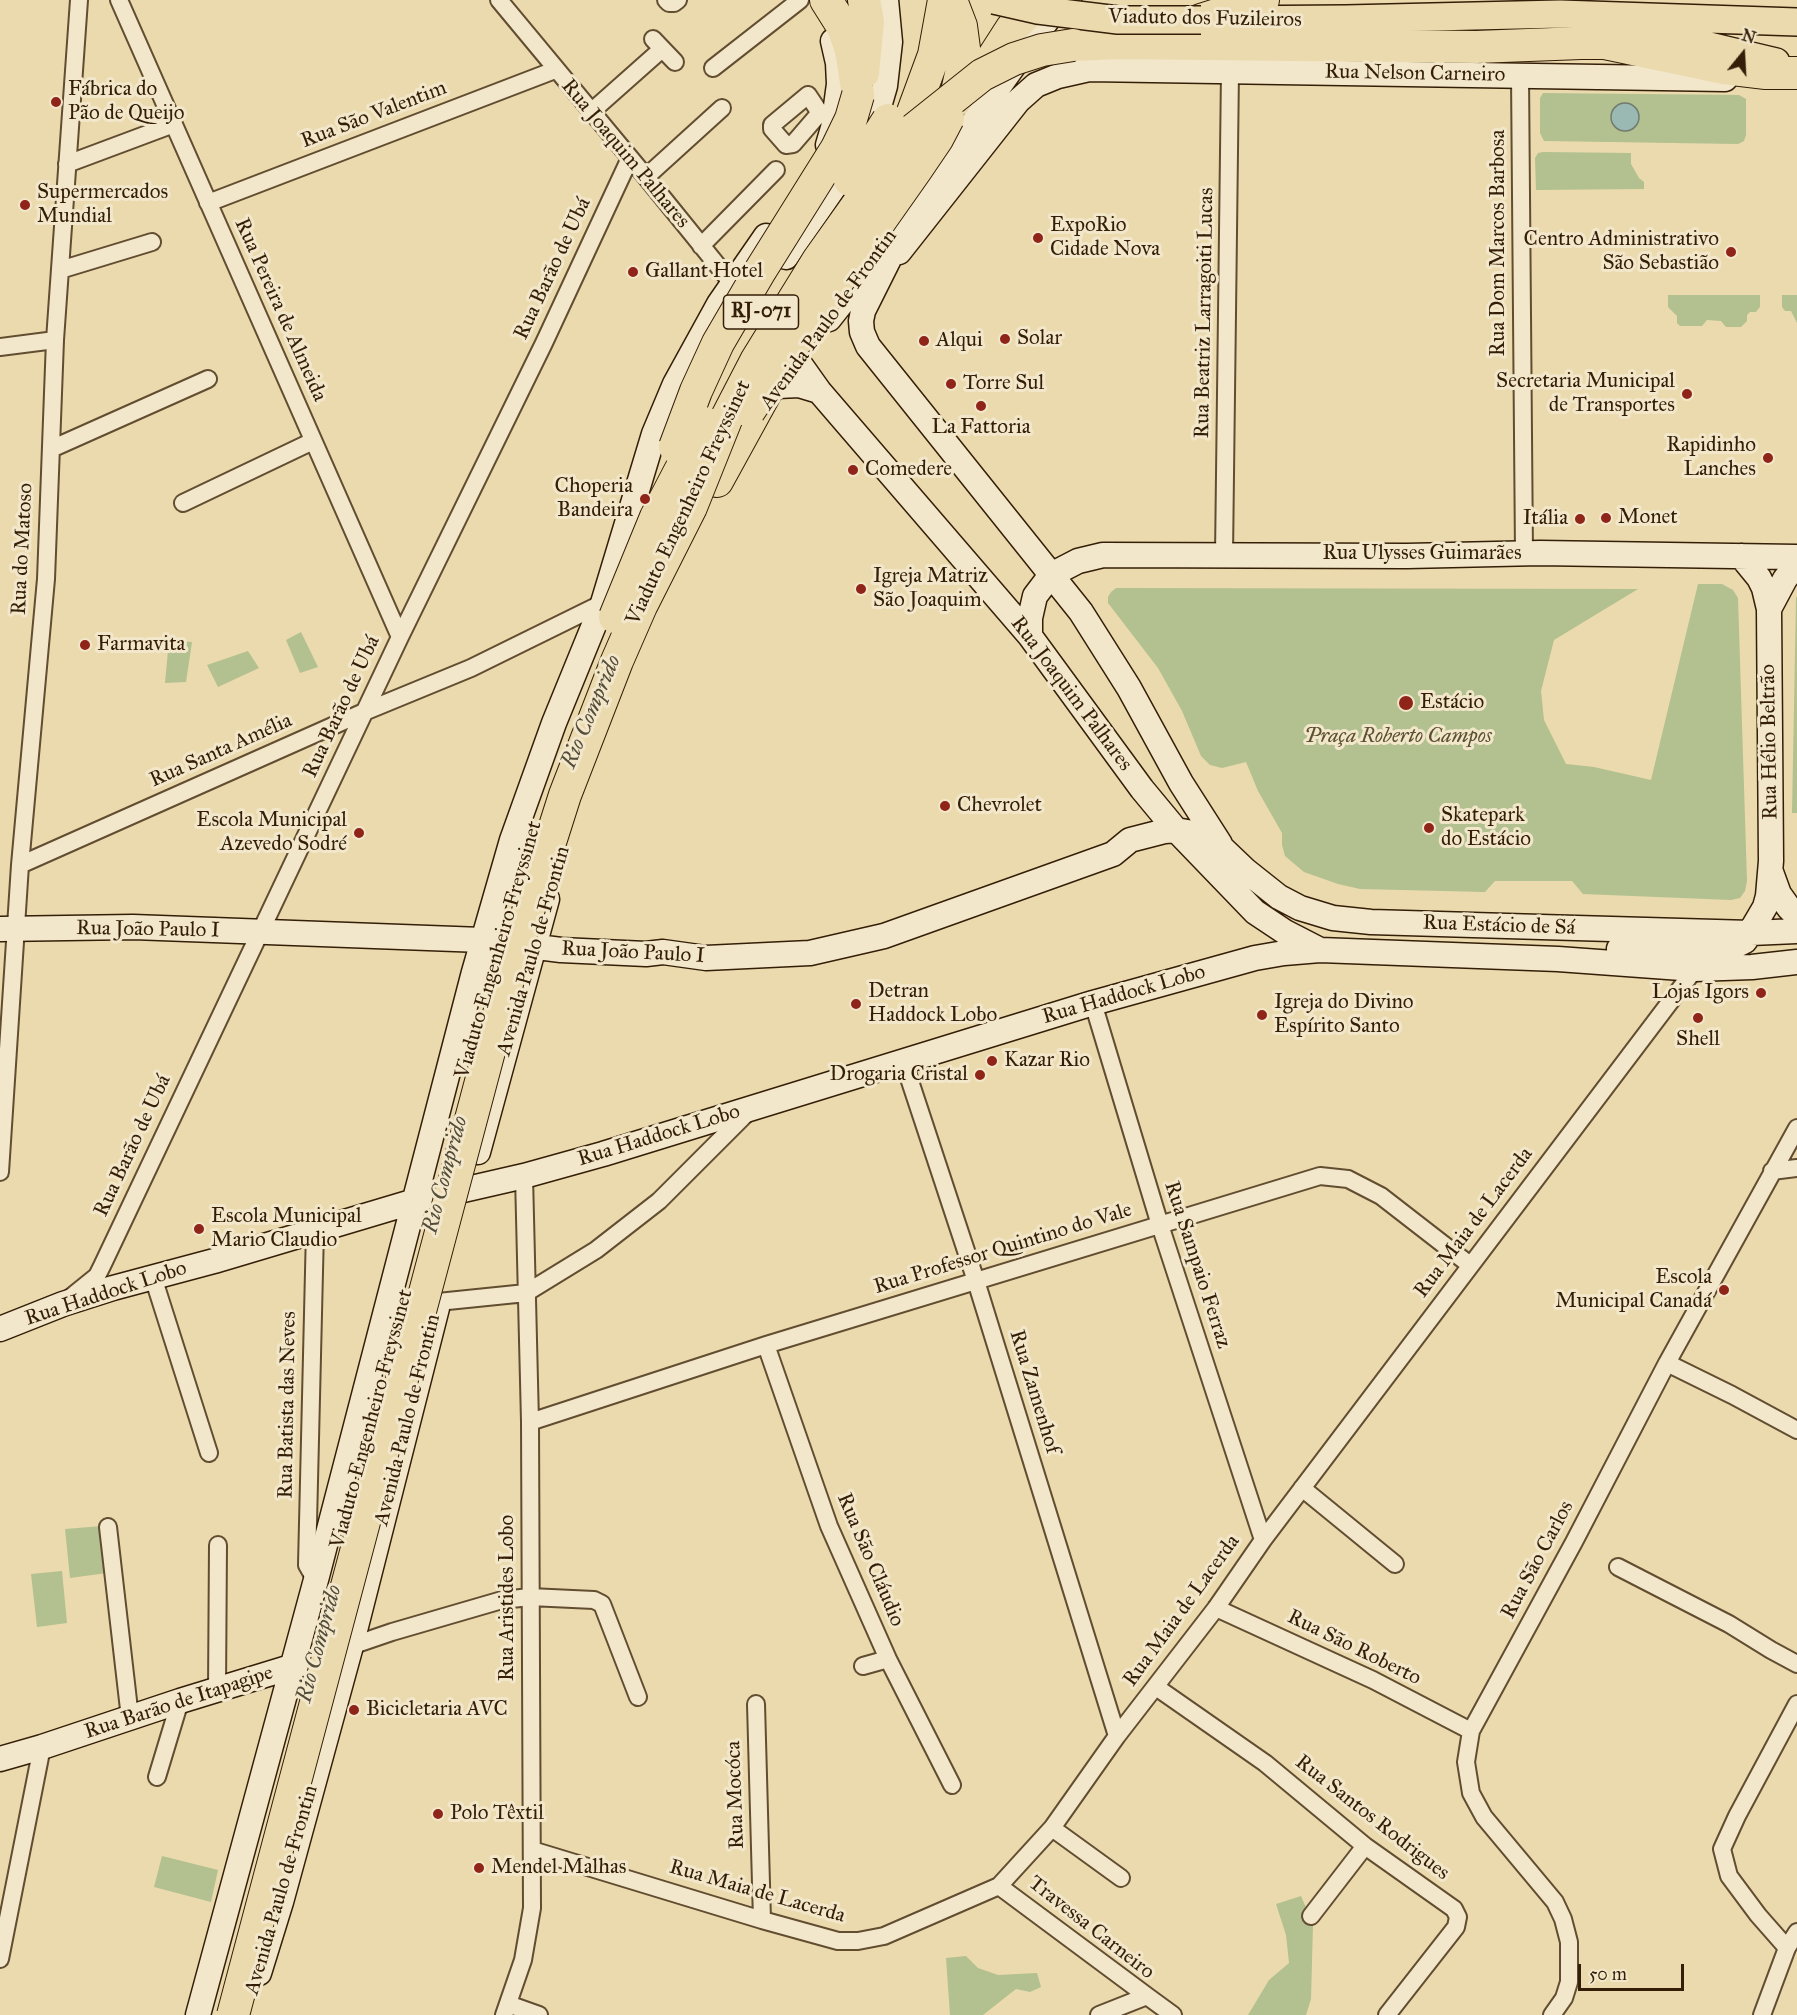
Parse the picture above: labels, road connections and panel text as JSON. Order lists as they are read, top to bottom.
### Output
{
  "streets": {
    "highway": ["RJ-071", "Viaduto Engenheiro Freyssinet"],
    "main road": [
      "Viaduto dos Fuzileiros",
      "Rua Nelson Carneiro",
      "Rua Joaquim Palhares",
      "Avenida Paulo de Frontin",
      "Rua Ulysses Guimarães",
      "Rua Hélio Beltrão",
      "Rua Estácio de Sá",
      "Rua João Paulo I",
      "Rua Haddock Lobo",
      "Rua Barão de Itapagipe"
    ],
    "street": [
      "Rua São Valentim",
      "Rua Dom Marcos Barbosa",
      "Rua Barão de Ubá",
      "Rua Pereira de Almeida",
      "Rua Beatriz Larragoiti Lucas",
      "Rua do Matoso",
      "Rua Santa Amélia",
      "Rua Maia de Lacerda",
      "Rua Professor Quintino do Vale",
      "Rua Sampaio Ferraz",
      "Rua Zamenhof",
      "Rua Batista das Neves",
      "Rua São Cláudio",
      "Rua São Carlos",
      "Rua Aristides Lobo",
      "Rua São Roberto",
      "Rua Mocóca",
      "Rua Santos Rodrigues",
      "Travessa Carneiro"
    ]
  },
  "crossings": [
    ["Rua Nelson Carneiro", "Rua Dom Marcos Barbosa"],
    ["Rua Nelson Carneiro", "Rua Beatriz Larragoiti Lucas"],
    ["Rua Nelson Carneiro", "Avenida Paulo de Frontin"],
    ["Rua São Valentim", "Rua Joaquim Palhares"],
    ["Rua São Valentim", "Rua Pereira de Almeida"],
    ["Rua Joaquim Palhares", "Rua Barão de Ubá"],
    ["Rua Joaquim Palhares", "Avenida Paulo de Frontin"],
    ["Rua Joaquim Palhares", "Rua Ulysses Guimarães"],
    ["Rua Joaquim Palhares", "Rua Estácio de Sá"],
    ["Rua Joaquim Palhares", "Rua João Paulo I"],
    ["Rua Joaquim Palhares", "Rua Haddock Lobo"],
    ["Rua Dom Marcos Barbosa", "Rua Ulysses Guimarães"],
    ["Rua Barão de Ubá", "Rua Pereira de Almeida"],
    ["Rua Barão de Ubá", "Rua Santa Amélia"],
    ["Rua Barão de Ubá", "Rua João Paulo I"],
    ["Rua Barão de Ubá", "Rua Haddock Lobo"],
    ["RJ-071", "Viaduto Engenheiro Freyssinet"],
    ["Rua Beatriz Larragoiti Lucas", "Rua Ulysses Guimarães"],
    ["Avenida Paulo de Frontin", "Rua Santa Amélia"],
    ["Avenida Paulo de Frontin", "Rua João Paulo I"],
    ["Avenida Paulo de Frontin", "Rua Haddock Lobo"],
    ["Avenida Paulo de Frontin", "Rua Batista das Neves"],
    ["Avenida Paulo de Frontin", "Rua Barão de Itapagipe"],
    ["Rua do Matoso", "Rua Santa Amélia"],
    ["Rua do Matoso", "Rua João Paulo I"],
    ["Rua Ulysses Guimarães", "Rua Hélio Beltrão"],
    ["Rua Hélio Beltrão", "Rua Estácio de Sá"],
    ["Rua Estácio de Sá", "Rua João Paulo I"],
    ["Rua Estácio de Sá", "Rua Haddock Lobo"],
    ["Rua Estácio de Sá", "Rua Maia de Lacerda"],
    ["Rua Haddock Lobo", "Rua Sampaio Ferraz"],
    ["Rua Haddock Lobo", "Rua Zamenhof"],
    ["Rua Haddock Lobo", "Rua Batista das Neves"],
    ["Rua Haddock Lobo", "Rua Aristides Lobo"],
    ["Rua Maia de Lacerda", "Rua Professor Quintino do Vale"],
    ["Rua Maia de Lacerda", "Rua Sampaio Ferraz"],
    ["Rua Maia de Lacerda", "Rua Zamenhof"],
    ["Rua Maia de Lacerda", "Rua Aristides Lobo"],
    ["Rua Maia de Lacerda", "Rua São Roberto"],
    ["Rua Maia de Lacerda", "Rua Mocóca"],
    ["Rua Maia de Lacerda", "Rua Santos Rodrigues"],
    ["Rua Maia de Lacerda", "Travessa Carneiro"],
    ["Rua Professor Quintino do Vale", "Rua Sampaio Ferraz"],
    ["Rua Professor Quintino do Vale", "Rua Zamenhof"],
    ["Rua Professor Quintino do Vale", "Rua São Cláudio"],
    ["Rua Professor Quintino do Vale", "Rua Aristides Lobo"],
    ["Rua São Carlos", "Rua São Roberto"],
    ["Rua Aristides Lobo", "Rua Barão de Itapagipe"]
  ],
  "water": ["Rio Comprido"],
  "parks": ["Praça Roberto Campos"],
  "places": [
    "Fábrica do Pão de Queijo",
    "Supermercados Mundial",
    "ExpoRio Cidade Nova",
    "Centro Administrativo São Sebastião",
    "Gallant Hotel",
    "Solar",
    "Alqui",
    "Torre Sul",
    "Secretaria Municipal de Transportes",
    "La Fattoria",
    "Rapidinho Lanches",
    "Comedere",
    "Choperia Bandeira",
    "Monet",
    "Itália",
    "Igreja Matriz São Joaquim",
    "Farmavita",
    "Estácio",
    "Chevrolet",
    "Skatepark do Estácio",
    "Escola Municipal Azevedo Sodré",
    "Lojas Igors",
    "Detran Haddock Lobo",
    "Igreja do Divino Espírito Santo",
    "Shell",
    "Kazar Rio",
    "Drogaria Cristal",
    "Escola Municipal Mario Claudio",
    "Escola Municipal Canadá",
    "Bicicletaria AVC",
    "Polo Têxtil",
    "Mendel Malhas"
  ],
  "scale_bar": "50 m",
  "north": "top"
}
